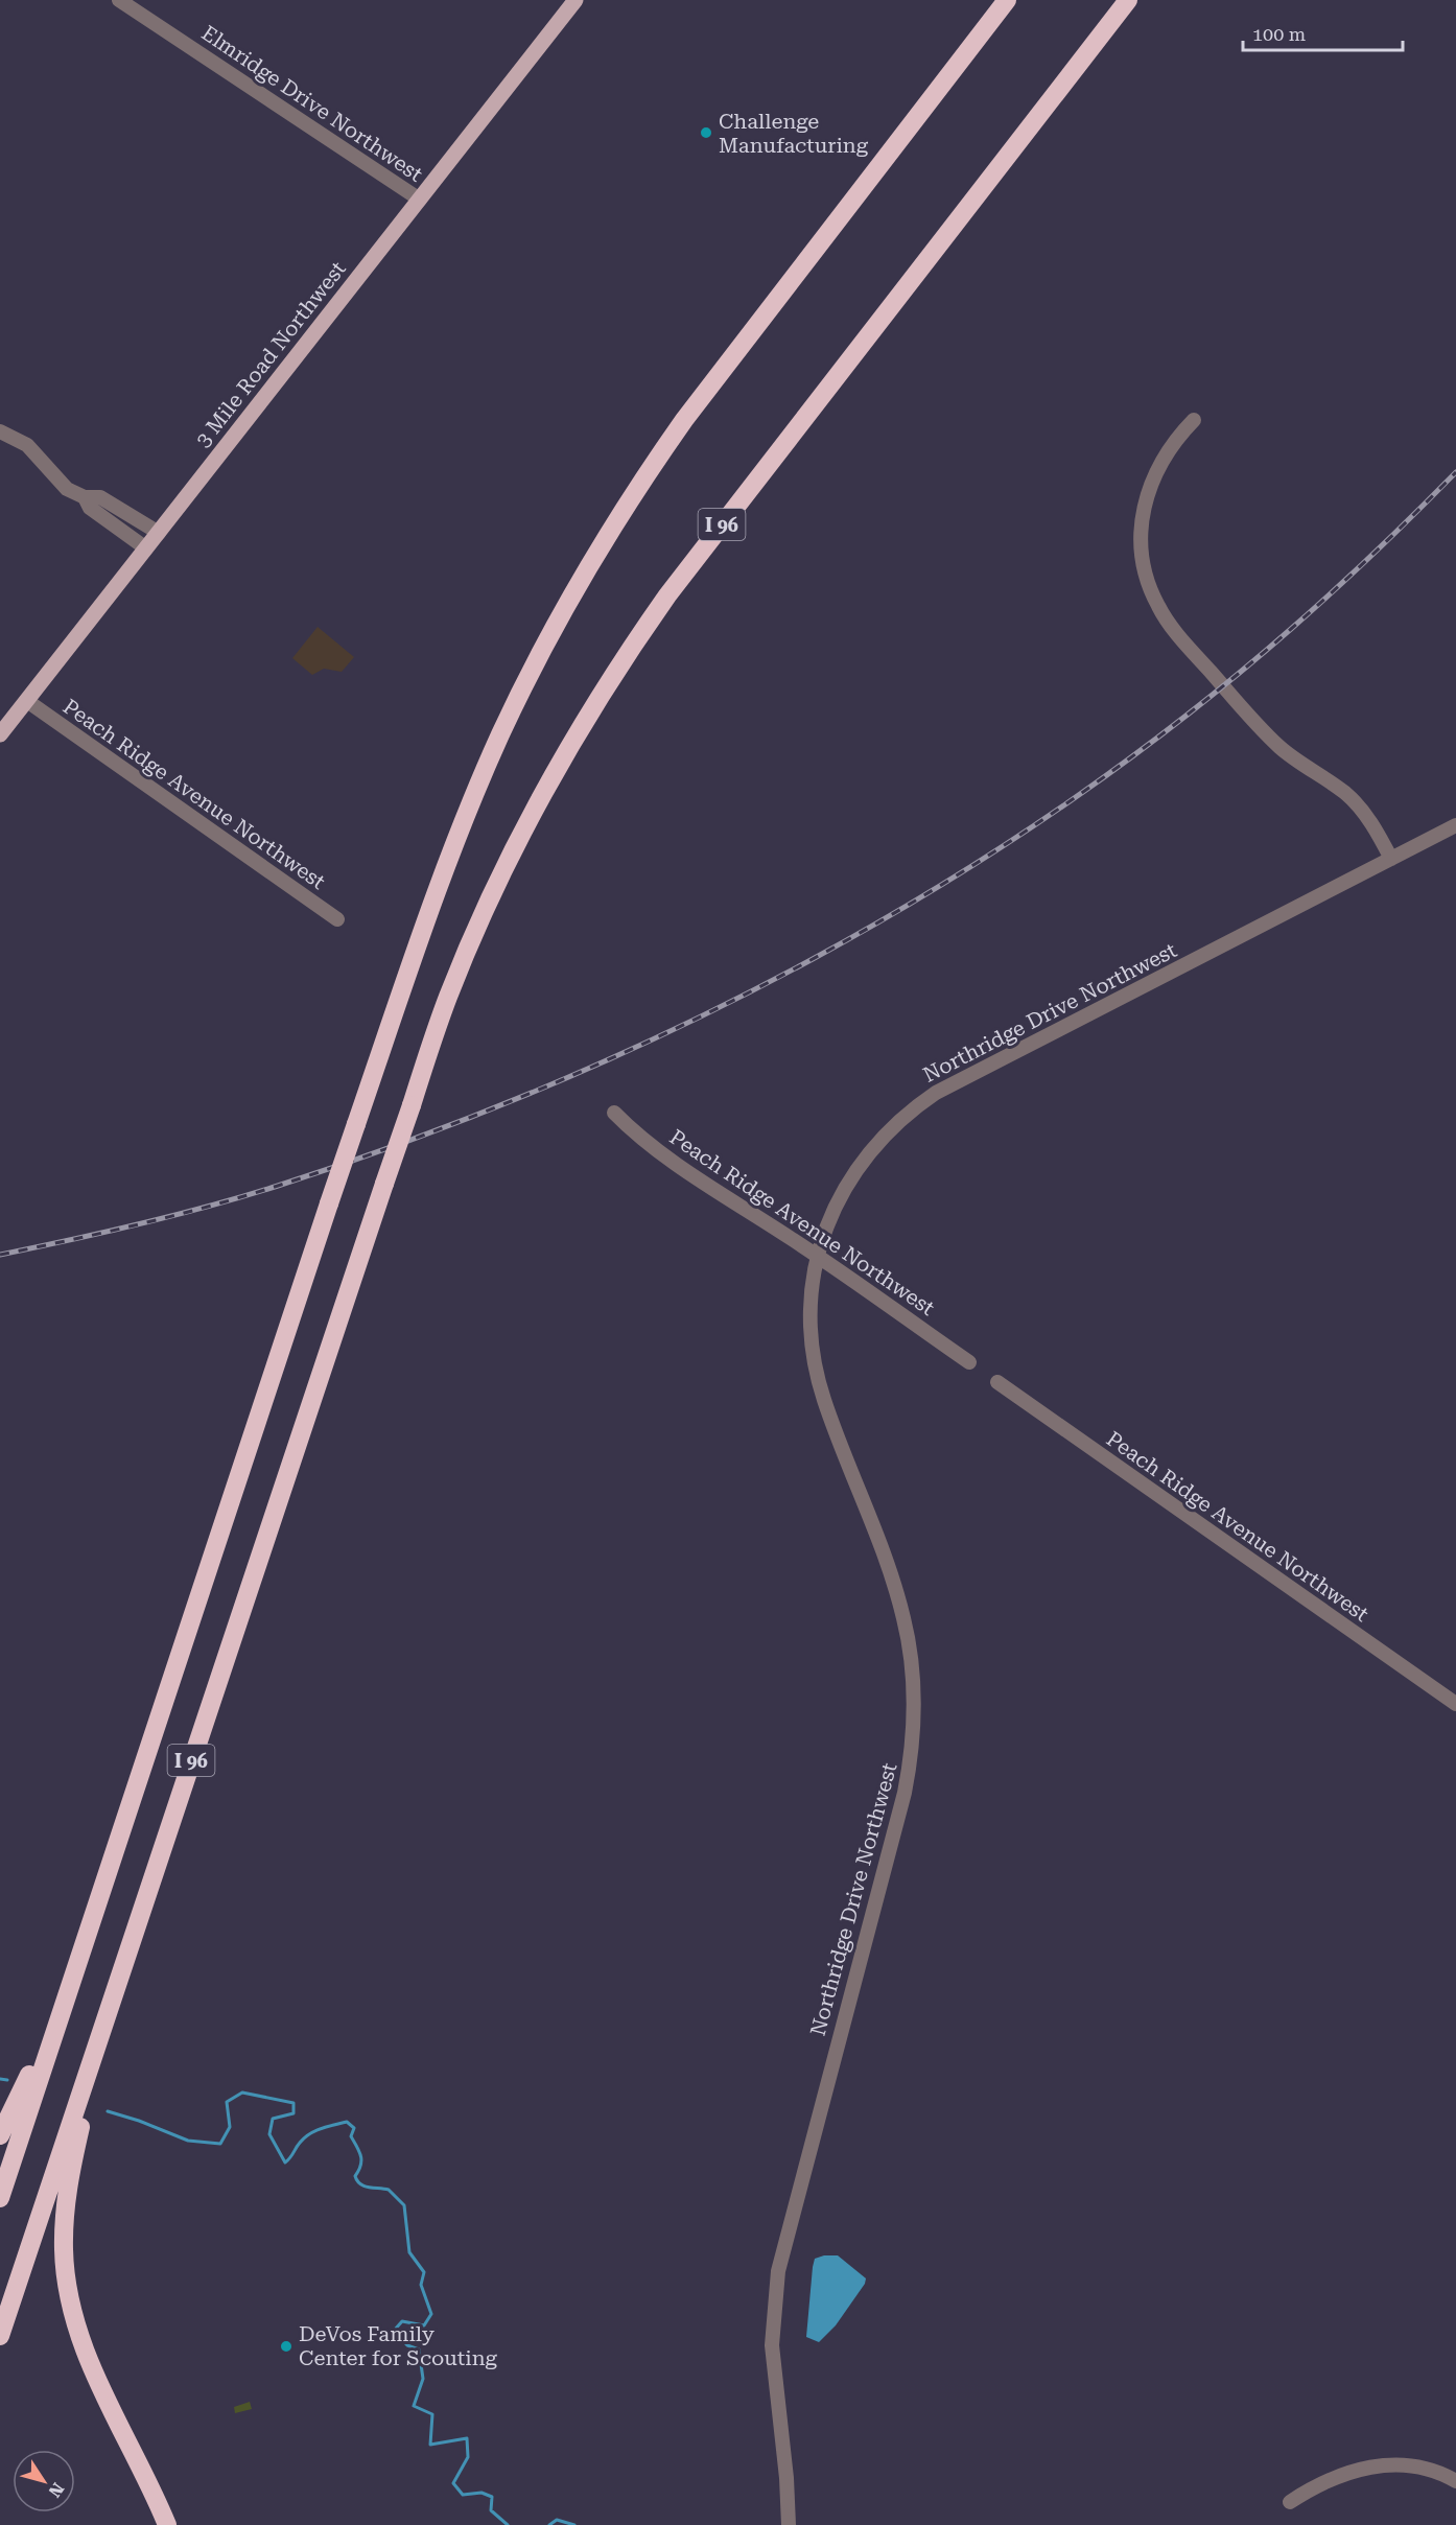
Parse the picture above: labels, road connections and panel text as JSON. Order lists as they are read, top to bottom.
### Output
{
  "streets": {
    "highway": ["I 96"],
    "main road": ["3 Mile Road Northwest"],
    "street": ["Elmridge Drive Northwest", "Peach Ridge Avenue Northwest", "Northridge Drive Northwest"]
  },
  "crossings": [
    ["Elmridge Drive Northwest", "3 Mile Road Northwest"],
    ["3 Mile Road Northwest", "Peach Ridge Avenue Northwest"],
    ["Peach Ridge Avenue Northwest", "Northridge Drive Northwest"]
  ],
  "places": ["Challenge Manufacturing", "DeVos Family Center for Scouting"],
  "scale_bar": "100 m",
  "north": "bottom right"
}
